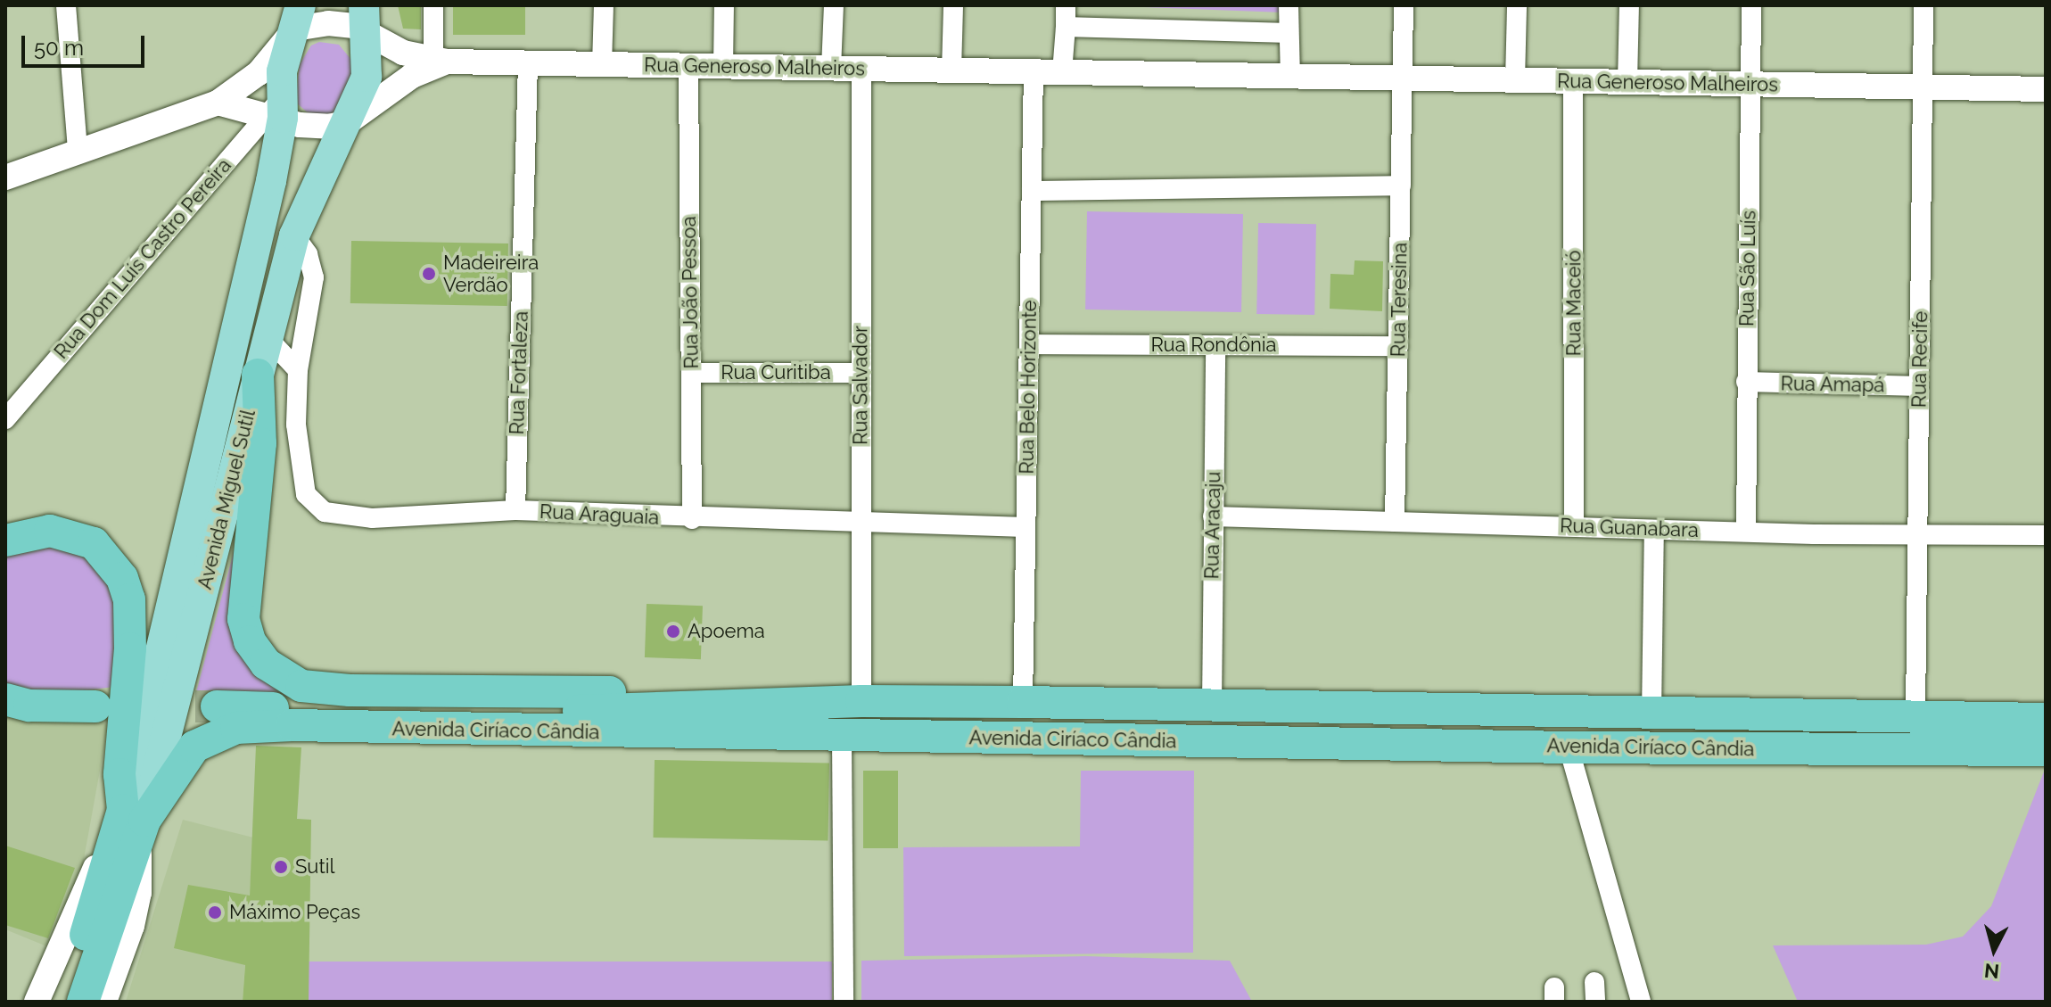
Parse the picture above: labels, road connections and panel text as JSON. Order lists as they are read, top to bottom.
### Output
{
  "streets": {
    "highway": ["Avenida Ciríaco Cândia"],
    "main road": ["Avenida Miguel Sutil"],
    "street": [
      "Rua Generoso Malheiros",
      "Rua Dom Luís Castro Pereira",
      "Rua São Luís",
      "Rua João Pessoa",
      "Rua Teresina",
      "Rua Maceió",
      "Rua Rondônia",
      "Rua Recife",
      "Rua Fortaleza",
      "Rua Curitiba",
      "Rua Amapá",
      "Rua Salvador",
      "Rua Belo Horizonte",
      "Rua Araguaia",
      "Rua Aracaju",
      "Rua Guanabara"
    ]
  },
  "crossings": [
    ["Rua Generoso Malheiros", "Rua São Luís"],
    ["Rua Generoso Malheiros", "Rua João Pessoa"],
    ["Rua Generoso Malheiros", "Rua Teresina"],
    ["Rua Generoso Malheiros", "Rua Maceió"],
    ["Rua Generoso Malheiros", "Rua Recife"],
    ["Rua Generoso Malheiros", "Rua Fortaleza"],
    ["Rua Generoso Malheiros", "Rua Salvador"],
    ["Rua Generoso Malheiros", "Rua Belo Horizonte"],
    ["Rua Generoso Malheiros", "Avenida Miguel Sutil"],
    ["Rua Dom Luís Castro Pereira", "Avenida Miguel Sutil"],
    ["Rua São Luís", "Rua Amapá"],
    ["Rua São Luís", "Rua Guanabara"],
    ["Rua João Pessoa", "Rua Curitiba"],
    ["Rua João Pessoa", "Rua Araguaia"],
    ["Rua Teresina", "Rua Rondônia"],
    ["Rua Teresina", "Rua Guanabara"],
    ["Rua Maceió", "Rua Guanabara"],
    ["Rua Rondônia", "Rua Belo Horizonte"],
    ["Rua Rondônia", "Rua Aracaju"],
    ["Rua Recife", "Rua Amapá"],
    ["Rua Recife", "Rua Guanabara"],
    ["Rua Recife", "Avenida Ciríaco Cândia"],
    ["Rua Fortaleza", "Rua Araguaia"],
    ["Rua Curitiba", "Rua Salvador"],
    ["Rua Salvador", "Rua Araguaia"],
    ["Rua Salvador", "Avenida Ciríaco Cândia"],
    ["Rua Belo Horizonte", "Rua Araguaia"],
    ["Rua Belo Horizonte", "Avenida Ciríaco Cândia"],
    ["Avenida Miguel Sutil", "Rua Araguaia"],
    ["Avenida Miguel Sutil", "Avenida Ciríaco Cândia"],
    ["Rua Aracaju", "Rua Guanabara"],
    ["Rua Aracaju", "Avenida Ciríaco Cândia"]
  ],
  "places": [
    "Madeireira Verdão",
    "Apoema",
    "Sutil",
    "Máximo Peças"
  ],
  "scale_bar": "50 m",
  "north": "bottom"
}
